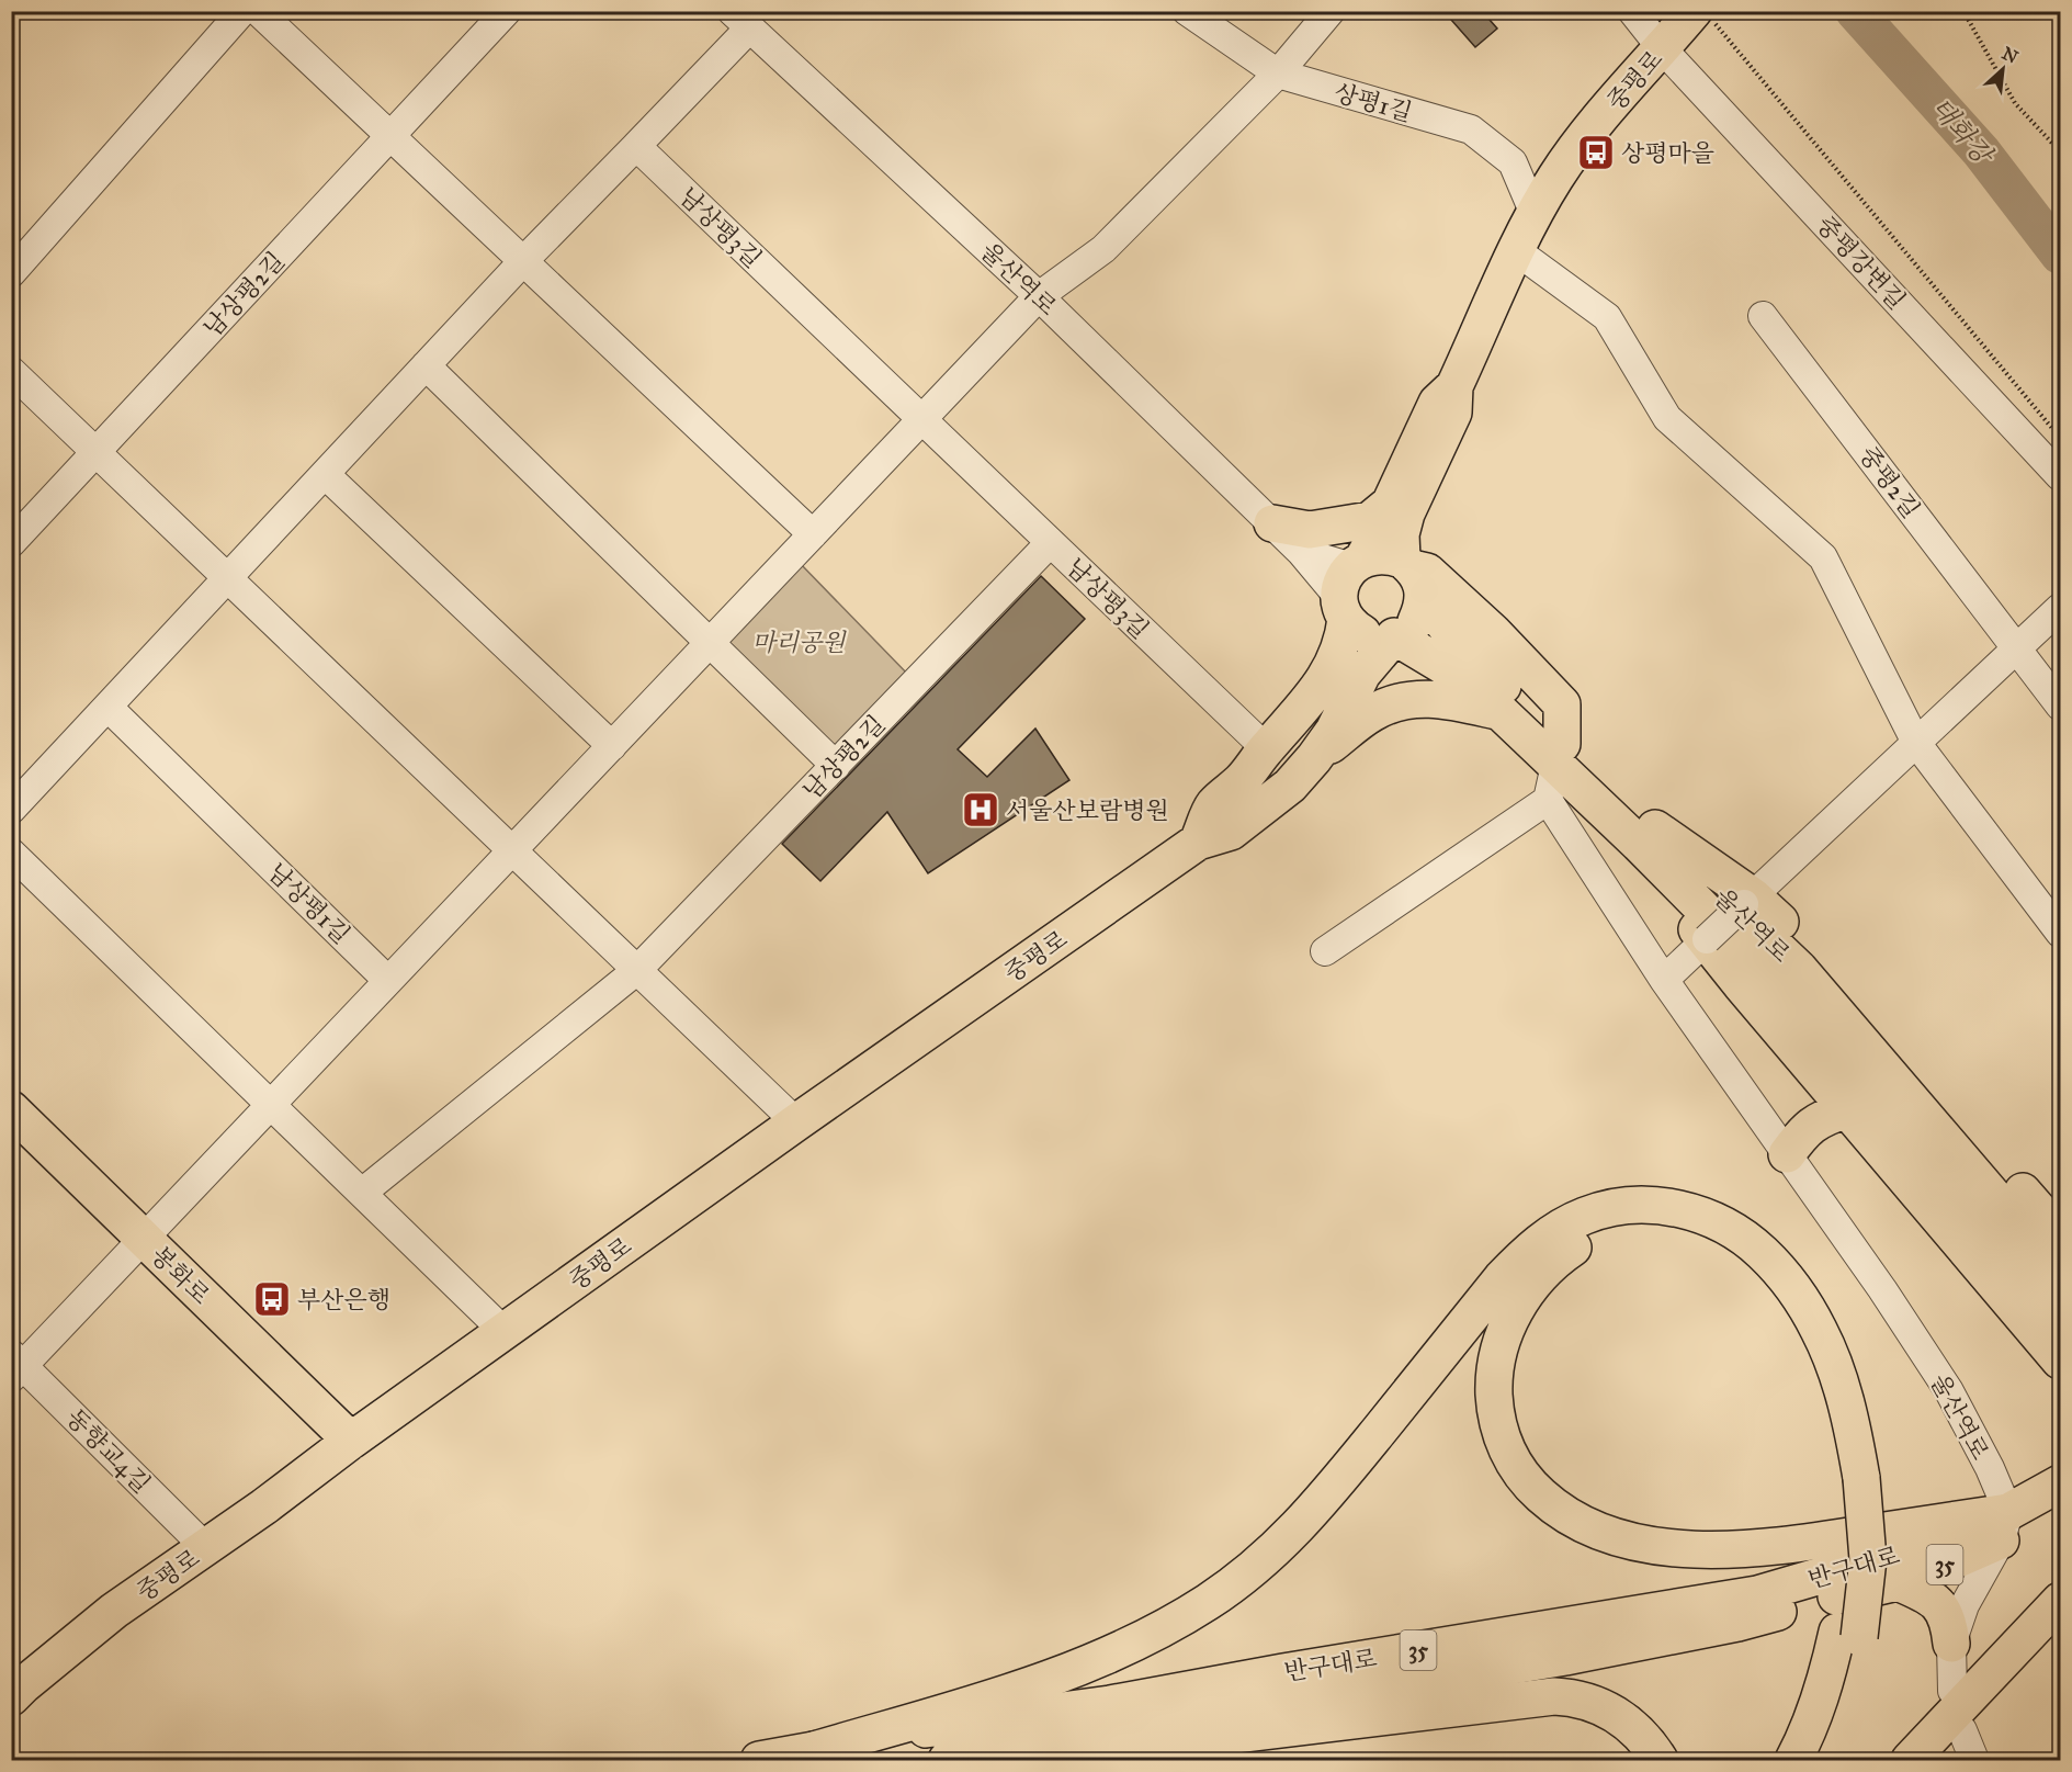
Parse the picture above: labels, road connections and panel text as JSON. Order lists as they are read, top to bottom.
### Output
{
  "streets": {
    "main road": [
      "중평로",
      "울산역로",
      "봉화로",
      "35",
      "반구대로"
    ],
    "street": [
      "상평1길",
      "남상평3길",
      "중평강변길",
      "남상평2길",
      "중평2길",
      "남상평1길",
      "동향교4길"
    ]
  },
  "crossings": [
    ["중평로", "상평1길"],
    ["중평로", "중평강변길"],
    ["중평로", "봉화로"],
    ["중평로", "동향교4길"],
    ["남상평3길", "남상평2길"],
    ["울산역로", "반구대로"]
  ],
  "water": ["태화강"],
  "parks": ["마리공원"],
  "places": {
    "bus stop": ["상평마을", "부산은행"],
    "hospital": ["서울산보람병원"]
  },
  "north": "top right"
}
